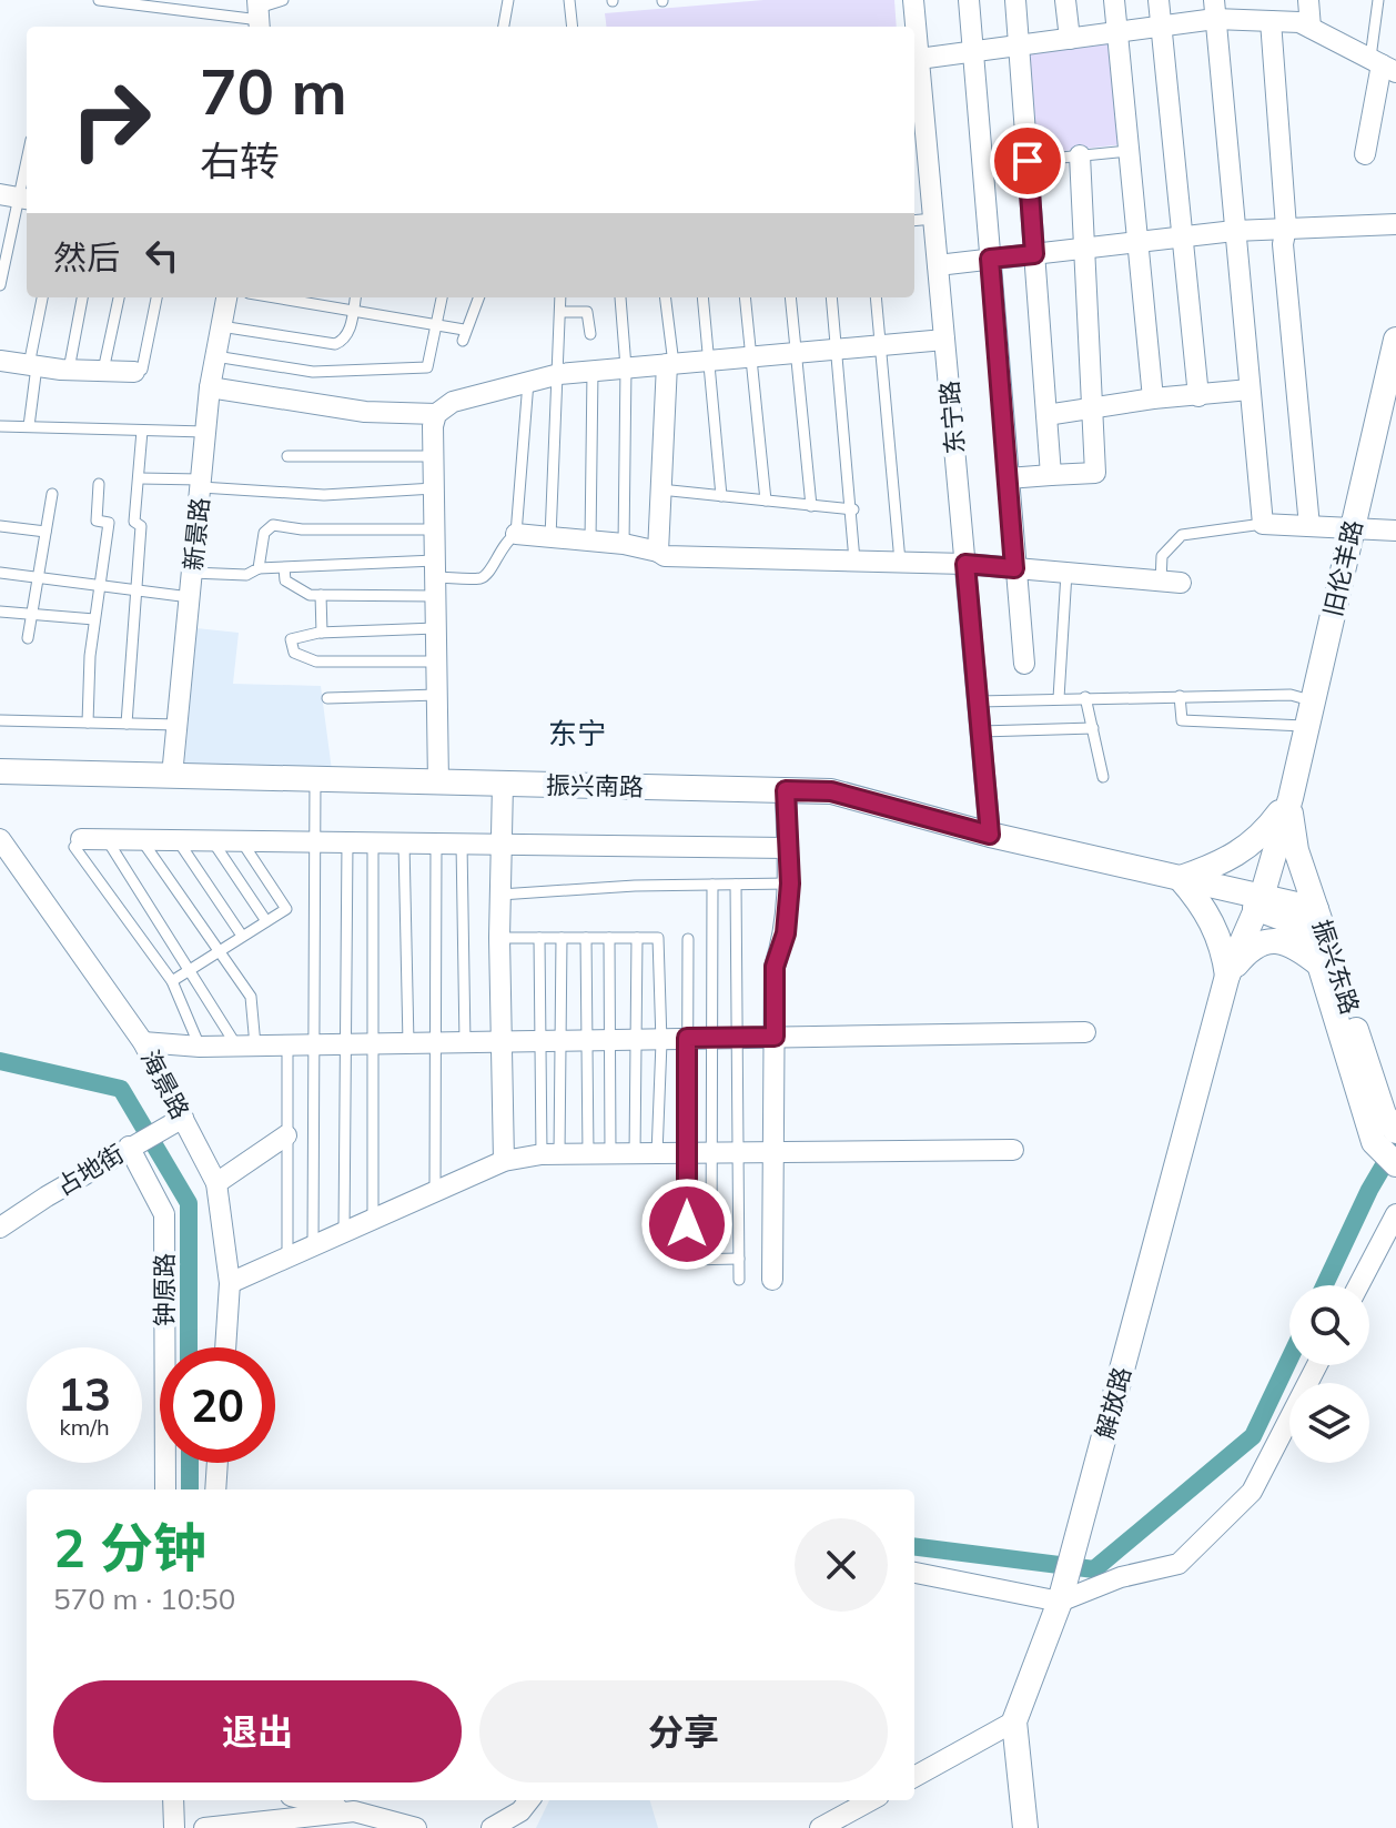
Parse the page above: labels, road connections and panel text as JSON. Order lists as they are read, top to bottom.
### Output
{
  "streets": {
    "street": [
      "东宁路",
      "新景路",
      "旧伦羊路",
      "振兴南路",
      "振兴东路",
      "海景路",
      "占地街",
      "钟原路",
      "解放路"
    ]
  },
  "crossings": [
    ["东宁路", "振兴南路"],
    ["新景路", "振兴南路"],
    ["旧伦羊路", "振兴南路"],
    ["旧伦羊路", "振兴东路"],
    ["旧伦羊路", "解放路"],
    ["振兴南路", "振兴东路"],
    ["振兴南路", "解放路"],
    ["海景路", "占地街"],
    ["占地街", "钟原路"]
  ],
  "districts": ["东宁"],
  "page": {
    "turn": ["70 m", "右转"],
    "then": "然后",
    "speed": "13 km/h",
    "limit": "20",
    "heading": ["2 分钟", "570 m · 10:50"],
    "buttons": ["退出", "分享"]
  }
}
